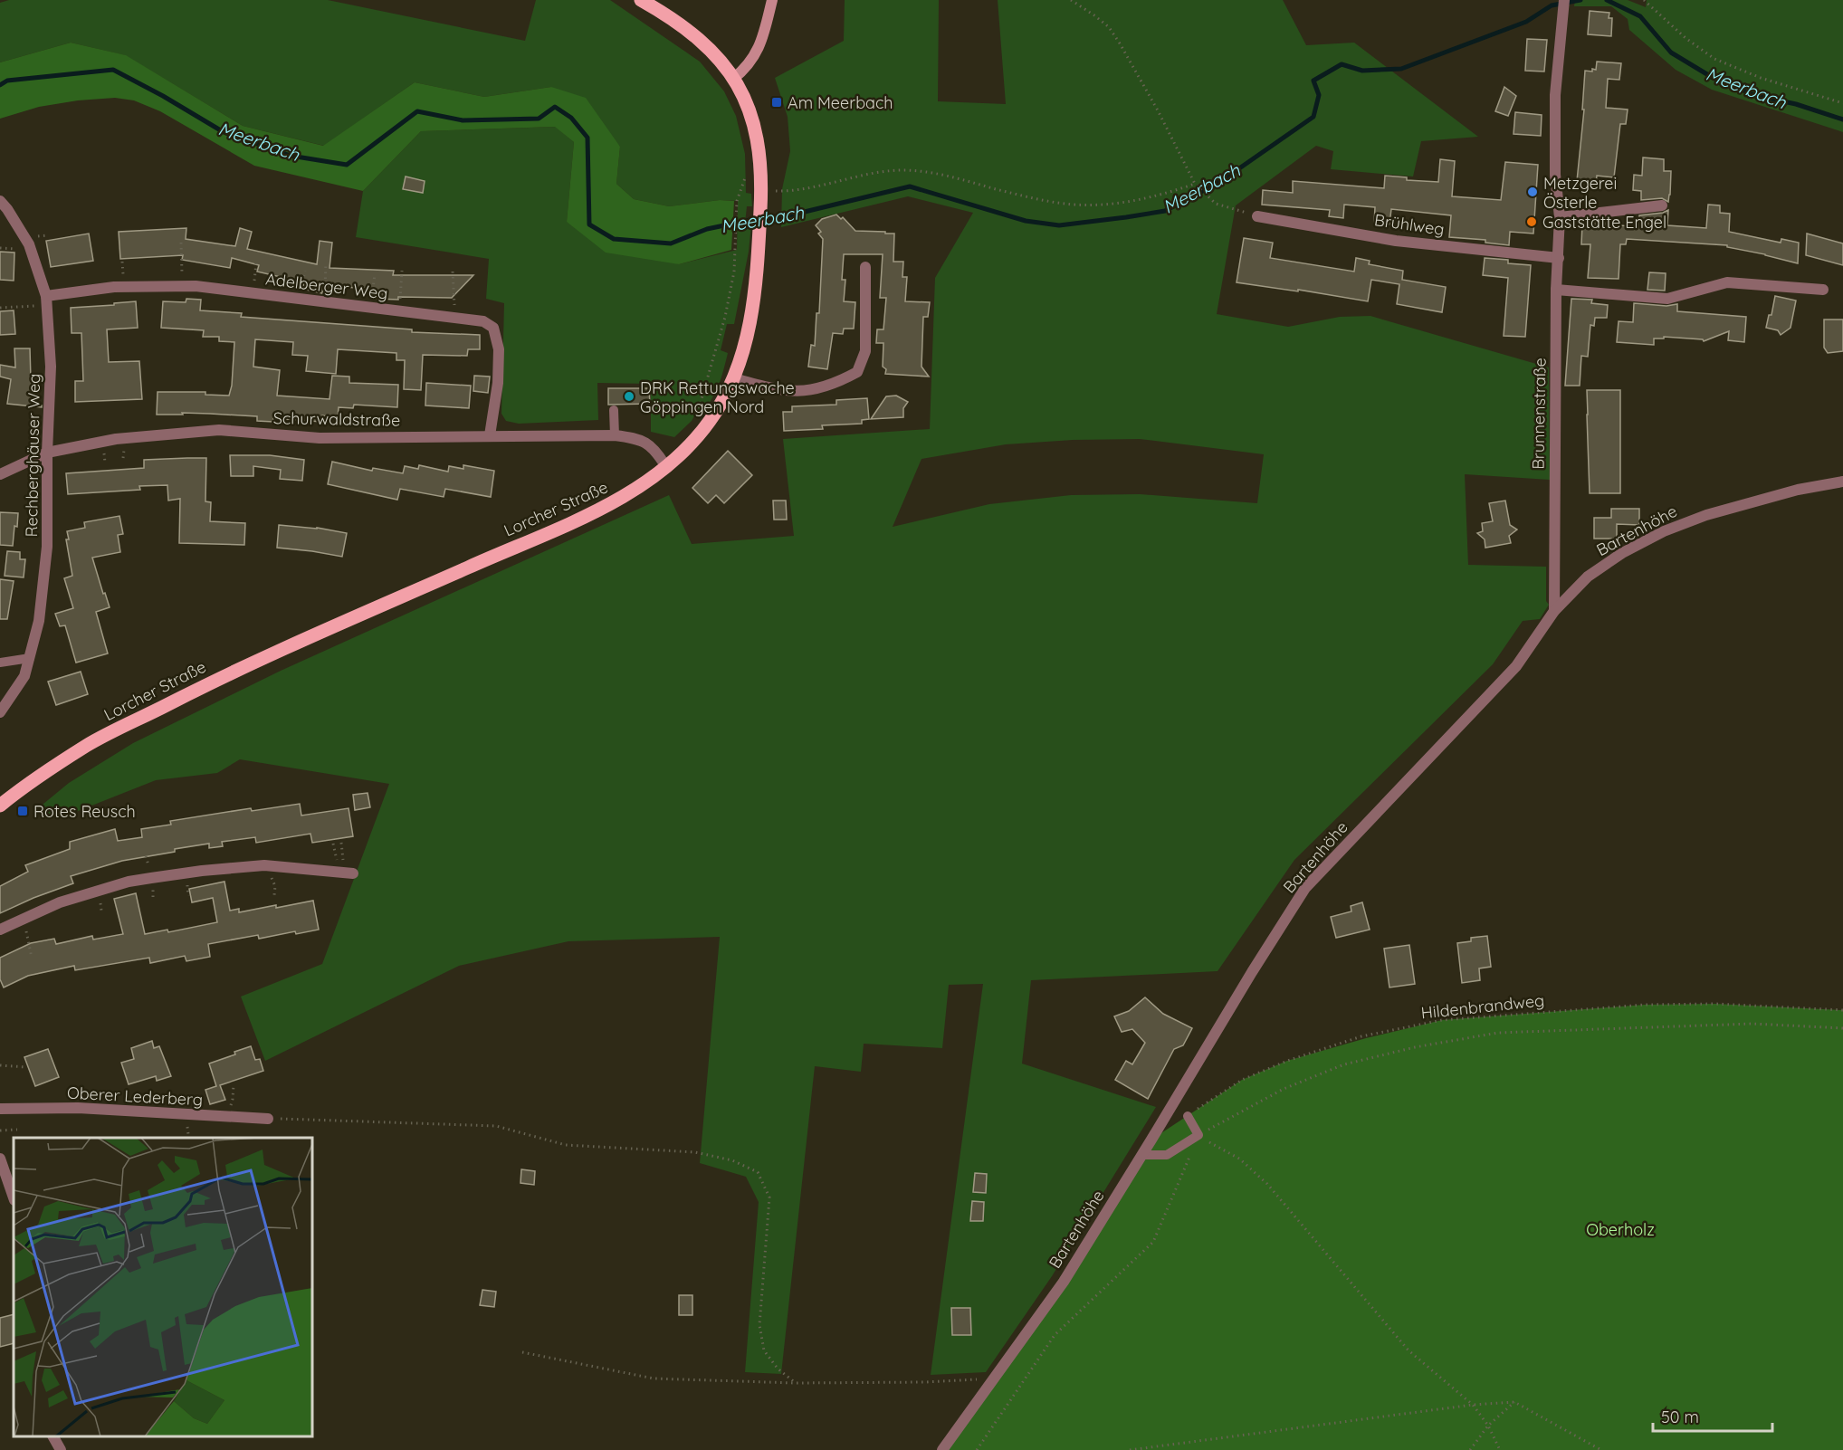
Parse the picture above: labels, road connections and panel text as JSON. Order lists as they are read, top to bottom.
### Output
{
  "streets": {
    "main road": ["Lorcher Straße"],
    "street": [
      "Brühlweg",
      "Adelberger Weg",
      "Brunnenstraße",
      "Schurwaldstraße",
      "Rechberghäuser Weg",
      "Bartenhöhe",
      "Oberer Lederberg"
    ],
    "path": ["Hildenbrandweg"]
  },
  "crossings": [
    ["Brühlweg", "Brunnenstraße"],
    ["Adelberger Weg", "Schurwaldstraße"],
    ["Adelberger Weg", "Rechberghäuser Weg"],
    ["Brunnenstraße", "Bartenhöhe"],
    ["Schurwaldstraße", "Rechberghäuser Weg"],
    ["Schurwaldstraße", "Lorcher Straße"]
  ],
  "water": ["Meerbach"],
  "parks": ["Oberholz"],
  "places": {
    "transit": ["Am Meerbach", "Rotes Reusch"],
    "other": ["Metzgerei Österle", "Gaststätte Engel", "DRK Rettungswache Göppingen Nord"]
  },
  "scale_bar": "50 m"
}
